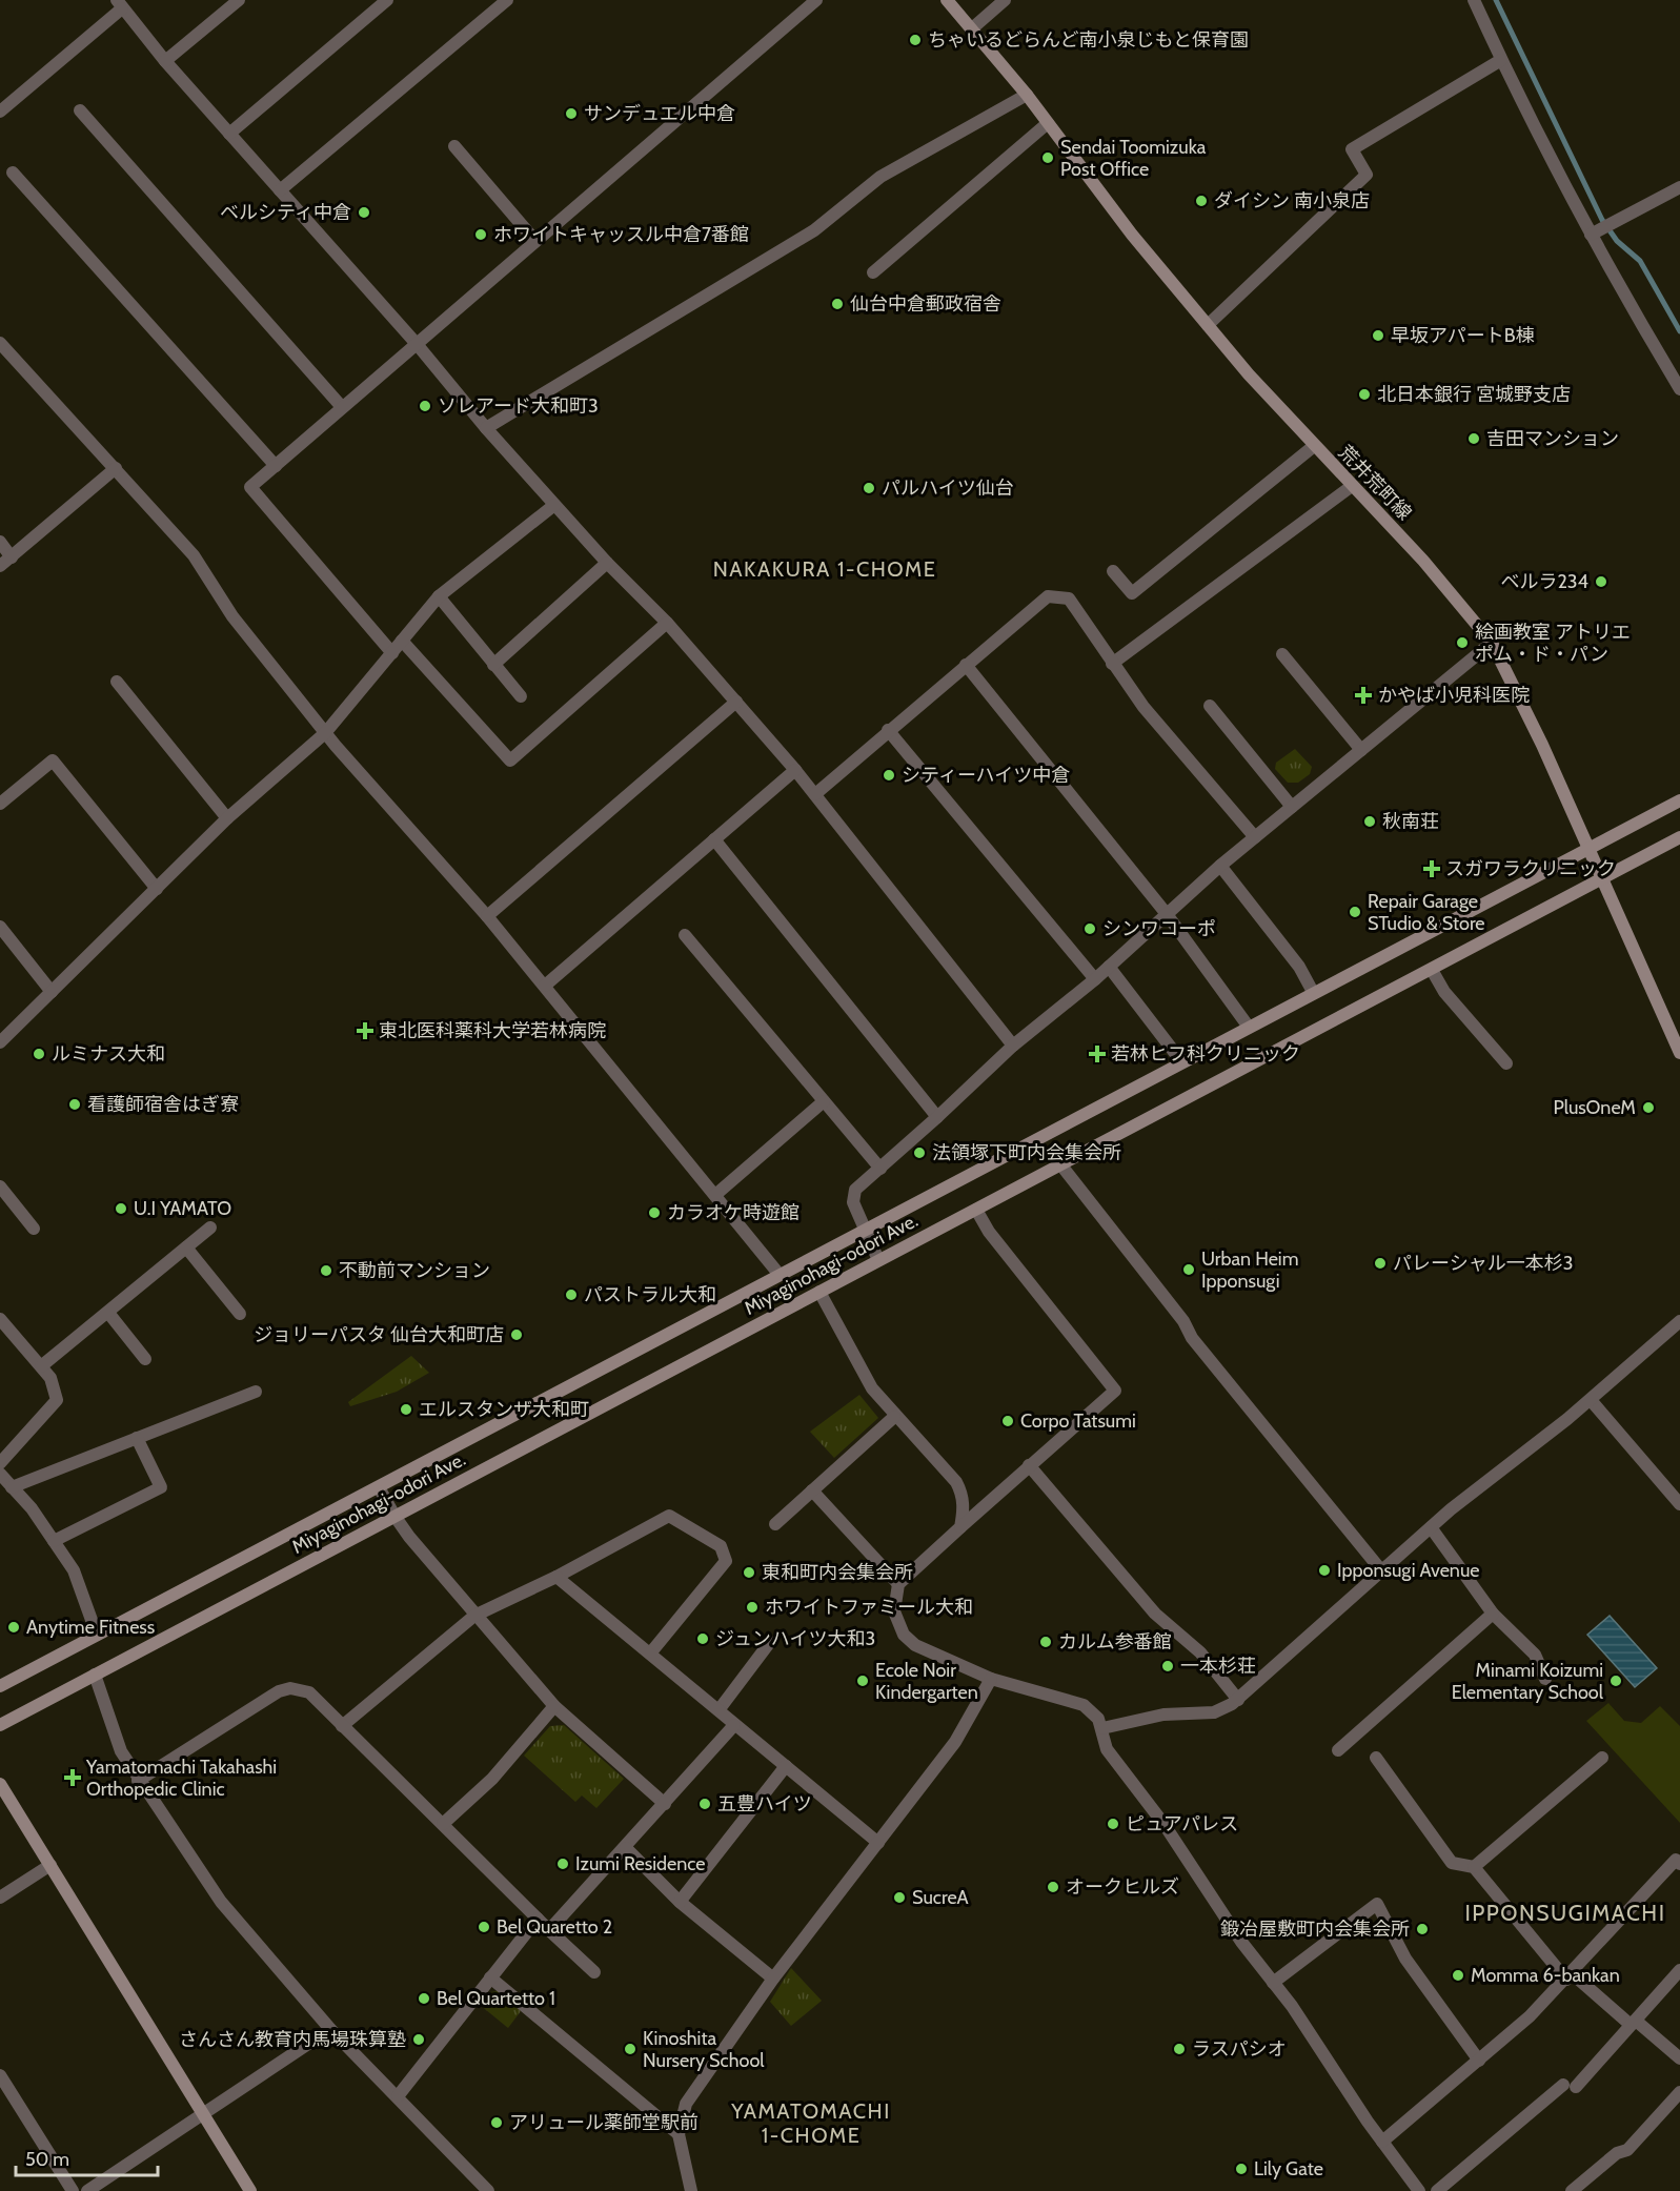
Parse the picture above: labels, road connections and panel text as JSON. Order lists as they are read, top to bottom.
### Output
{
  "streets": {
    "street": ["荒井荒町線", "Miyaginohagi-odori Ave."]
  },
  "crossings": [
    ["荒井荒町線", "Miyaginohagi-odori Ave."]
  ],
  "districts": ["NAKAKURA 1-CHOME", "IPPONSUGIMACHI", "YAMATOMACHI 1-CHOME"],
  "places": {
    "other": [
      "ちゃいるどらんど南小泉じもと保育園",
      "サンデュエル中倉",
      "Sendai Toomizuka Post Office",
      "ダイシン 南小泉店",
      "ベルシティ中倉",
      "ホワイトキャッスル中倉7番館",
      "仙台中倉郵政宿舎",
      "早坂アパートB棟",
      "北日本銀行 宮城野支店",
      "ソレアード大和町3",
      "吉田マンション",
      "パルハイツ仙台",
      "ベルラ234",
      "絵画教室 アトリエ ポム・ド・パン",
      "シティーハイツ中倉",
      "秋南荘",
      "Repair Garage STudio & Store",
      "シンワコーポ",
      "ルミナス大和",
      "看護師宿舎はぎ寮",
      "PlusOneM",
      "法領塚下町内会集会所",
      "U.I YAMATO",
      "カラオケ時遊館",
      "パレーシャル一本杉3",
      "Urban Heim Ipponsugi",
      "不動前マンション",
      "パストラル大和",
      "ジョリーパスタ 仙台大和町店",
      "エルスタンザ大和町",
      "Corpo Tatsumi",
      "Ipponsugi Avenue",
      "東和町内会集会所",
      "ホワイトファミール大和",
      "Anytime Fitness",
      "ジュンハイツ大和3",
      "カルム参番館",
      "一本杉荘",
      "Ecole Noir Kindergarten",
      "Minami Koizumi Elementary School",
      "五豊ハイツ",
      "ピュアパレス",
      "Izumi Residence",
      "オークヒルズ",
      "SucreA",
      "Bel Quaretto 2",
      "鍛冶屋敷町内会集会所",
      "Momma 6-bankan",
      "Bel Quartetto 1",
      "さんさん教育内馬場珠算塾",
      "Kinoshita Nursery School",
      "ラスパシオ",
      "アリュール薬師堂駅前",
      "Lily Gate"
    ],
    "health": [
      "かやば小児科医院",
      "スガワラクリニック",
      "東北医科薬科大学若林病院",
      "若林ヒフ科クリニック",
      "Yamatomachi Takahashi Orthopedic Clinic"
    ]
  },
  "scale_bar": "50 m"
}
